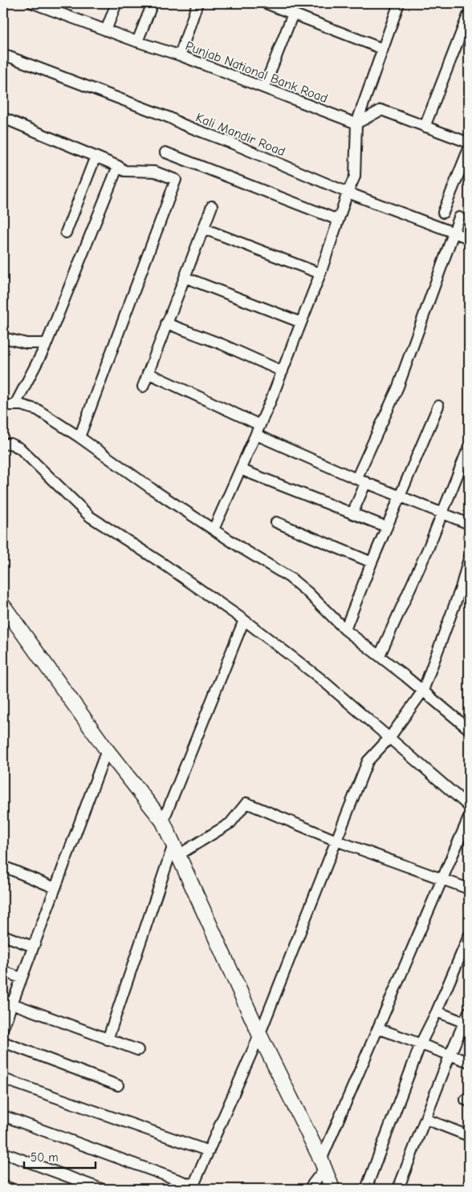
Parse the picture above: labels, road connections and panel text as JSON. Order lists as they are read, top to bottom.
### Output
{
  "streets": {
    "street": ["Punjab National Bank Road", "Kali Mandir Road"]
  },
  "scale_bar": "50 m"
}
